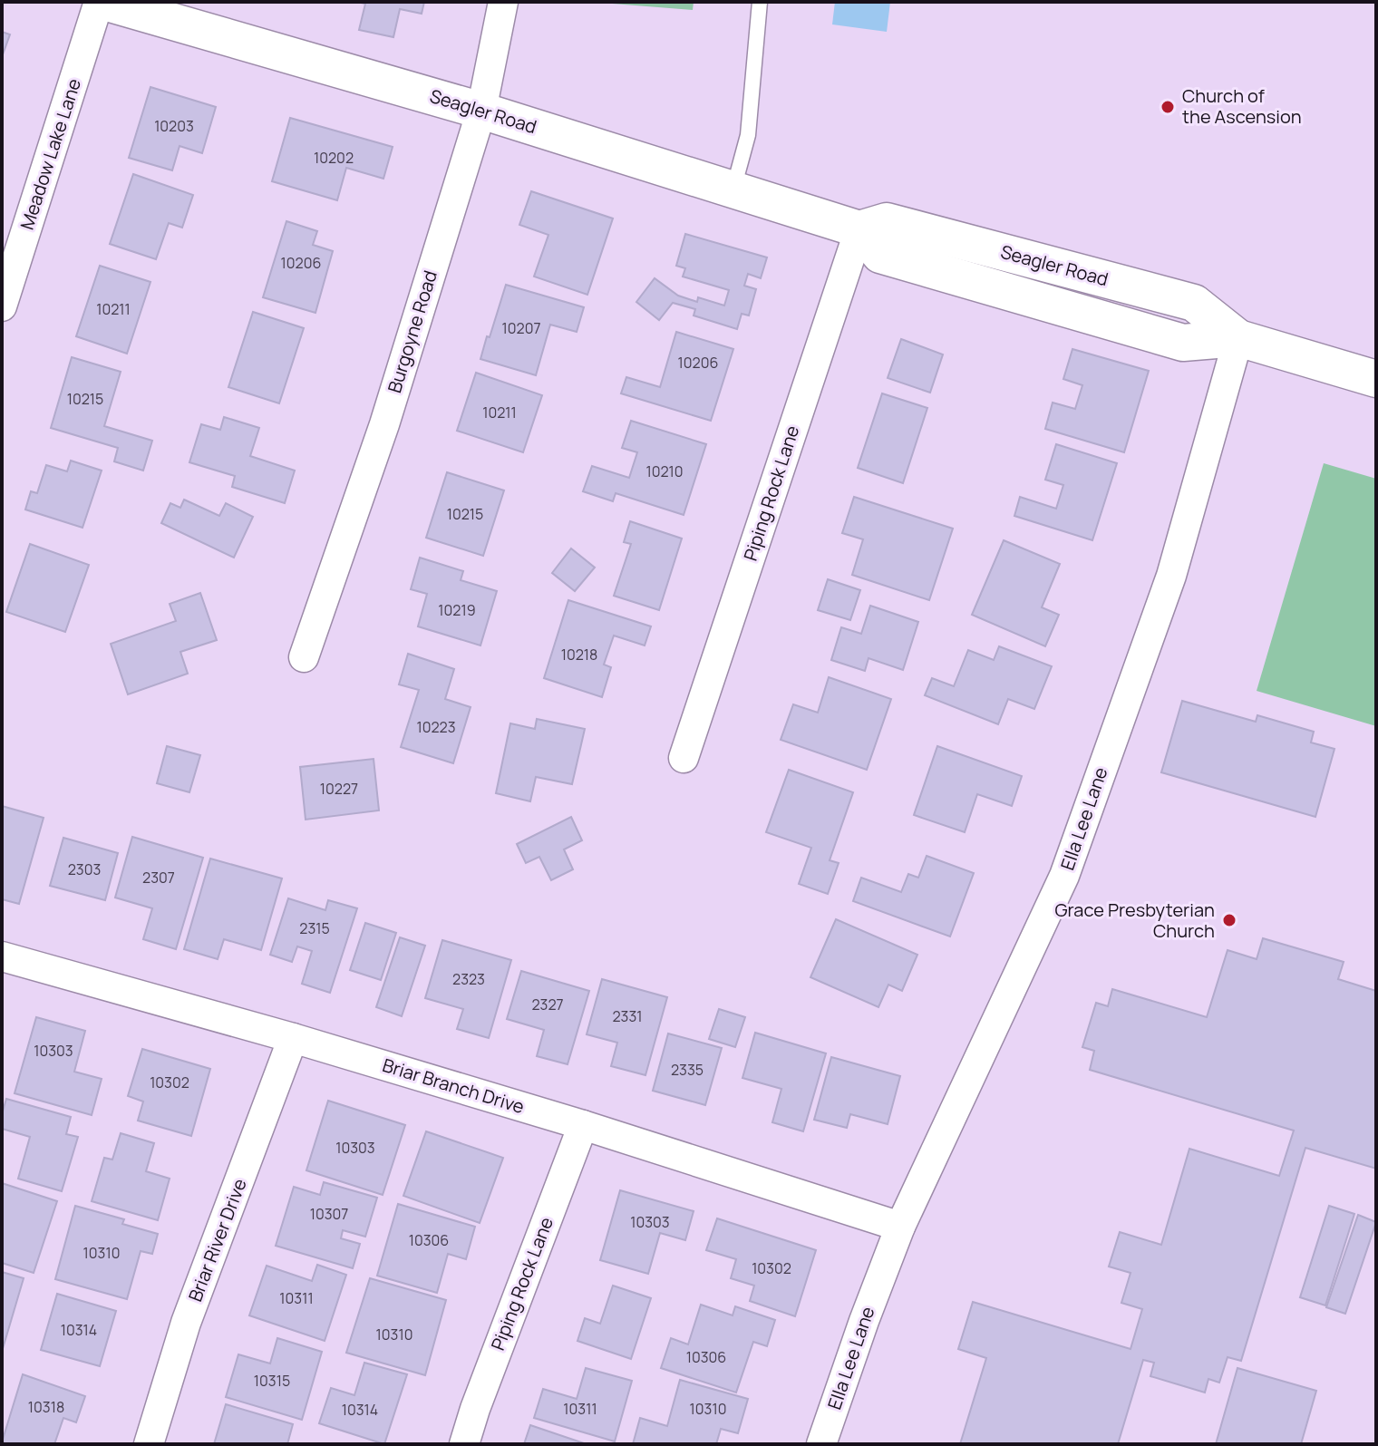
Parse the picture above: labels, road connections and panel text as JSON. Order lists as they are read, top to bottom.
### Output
{
  "streets": {
    "street": [
      "Seagler Road",
      "Meadow Lake Lane",
      "Burgoyne Road",
      "Piping Rock Lane",
      "Ella Lee Lane",
      "Briar Branch Drive",
      "Briar River Drive"
    ]
  },
  "crossings": [
    ["Seagler Road", "Burgoyne Road"],
    ["Seagler Road", "Piping Rock Lane"],
    ["Seagler Road", "Ella Lee Lane"],
    ["Piping Rock Lane", "Briar Branch Drive"],
    ["Ella Lee Lane", "Briar Branch Drive"],
    ["Briar Branch Drive", "Briar River Drive"]
  ],
  "places": ["Church of the Ascension", "Grace Presbyterian Church"],
  "house_numbers": [
    "10203",
    "10202",
    "10206",
    "10211",
    "10207",
    "10206",
    "10215",
    "10211",
    "10210",
    "10215",
    "10219",
    "10218",
    "10223",
    "10227",
    "2303",
    "2307",
    "2315",
    "2323",
    "2327",
    "2331",
    "10303",
    "2335",
    "10302",
    "10303",
    "10307",
    "10303",
    "10306",
    "10310",
    "10302",
    "10311",
    "10314",
    "10310",
    "10306",
    "10315",
    "10318",
    "10311",
    "10310",
    "10314"
  ]
}
